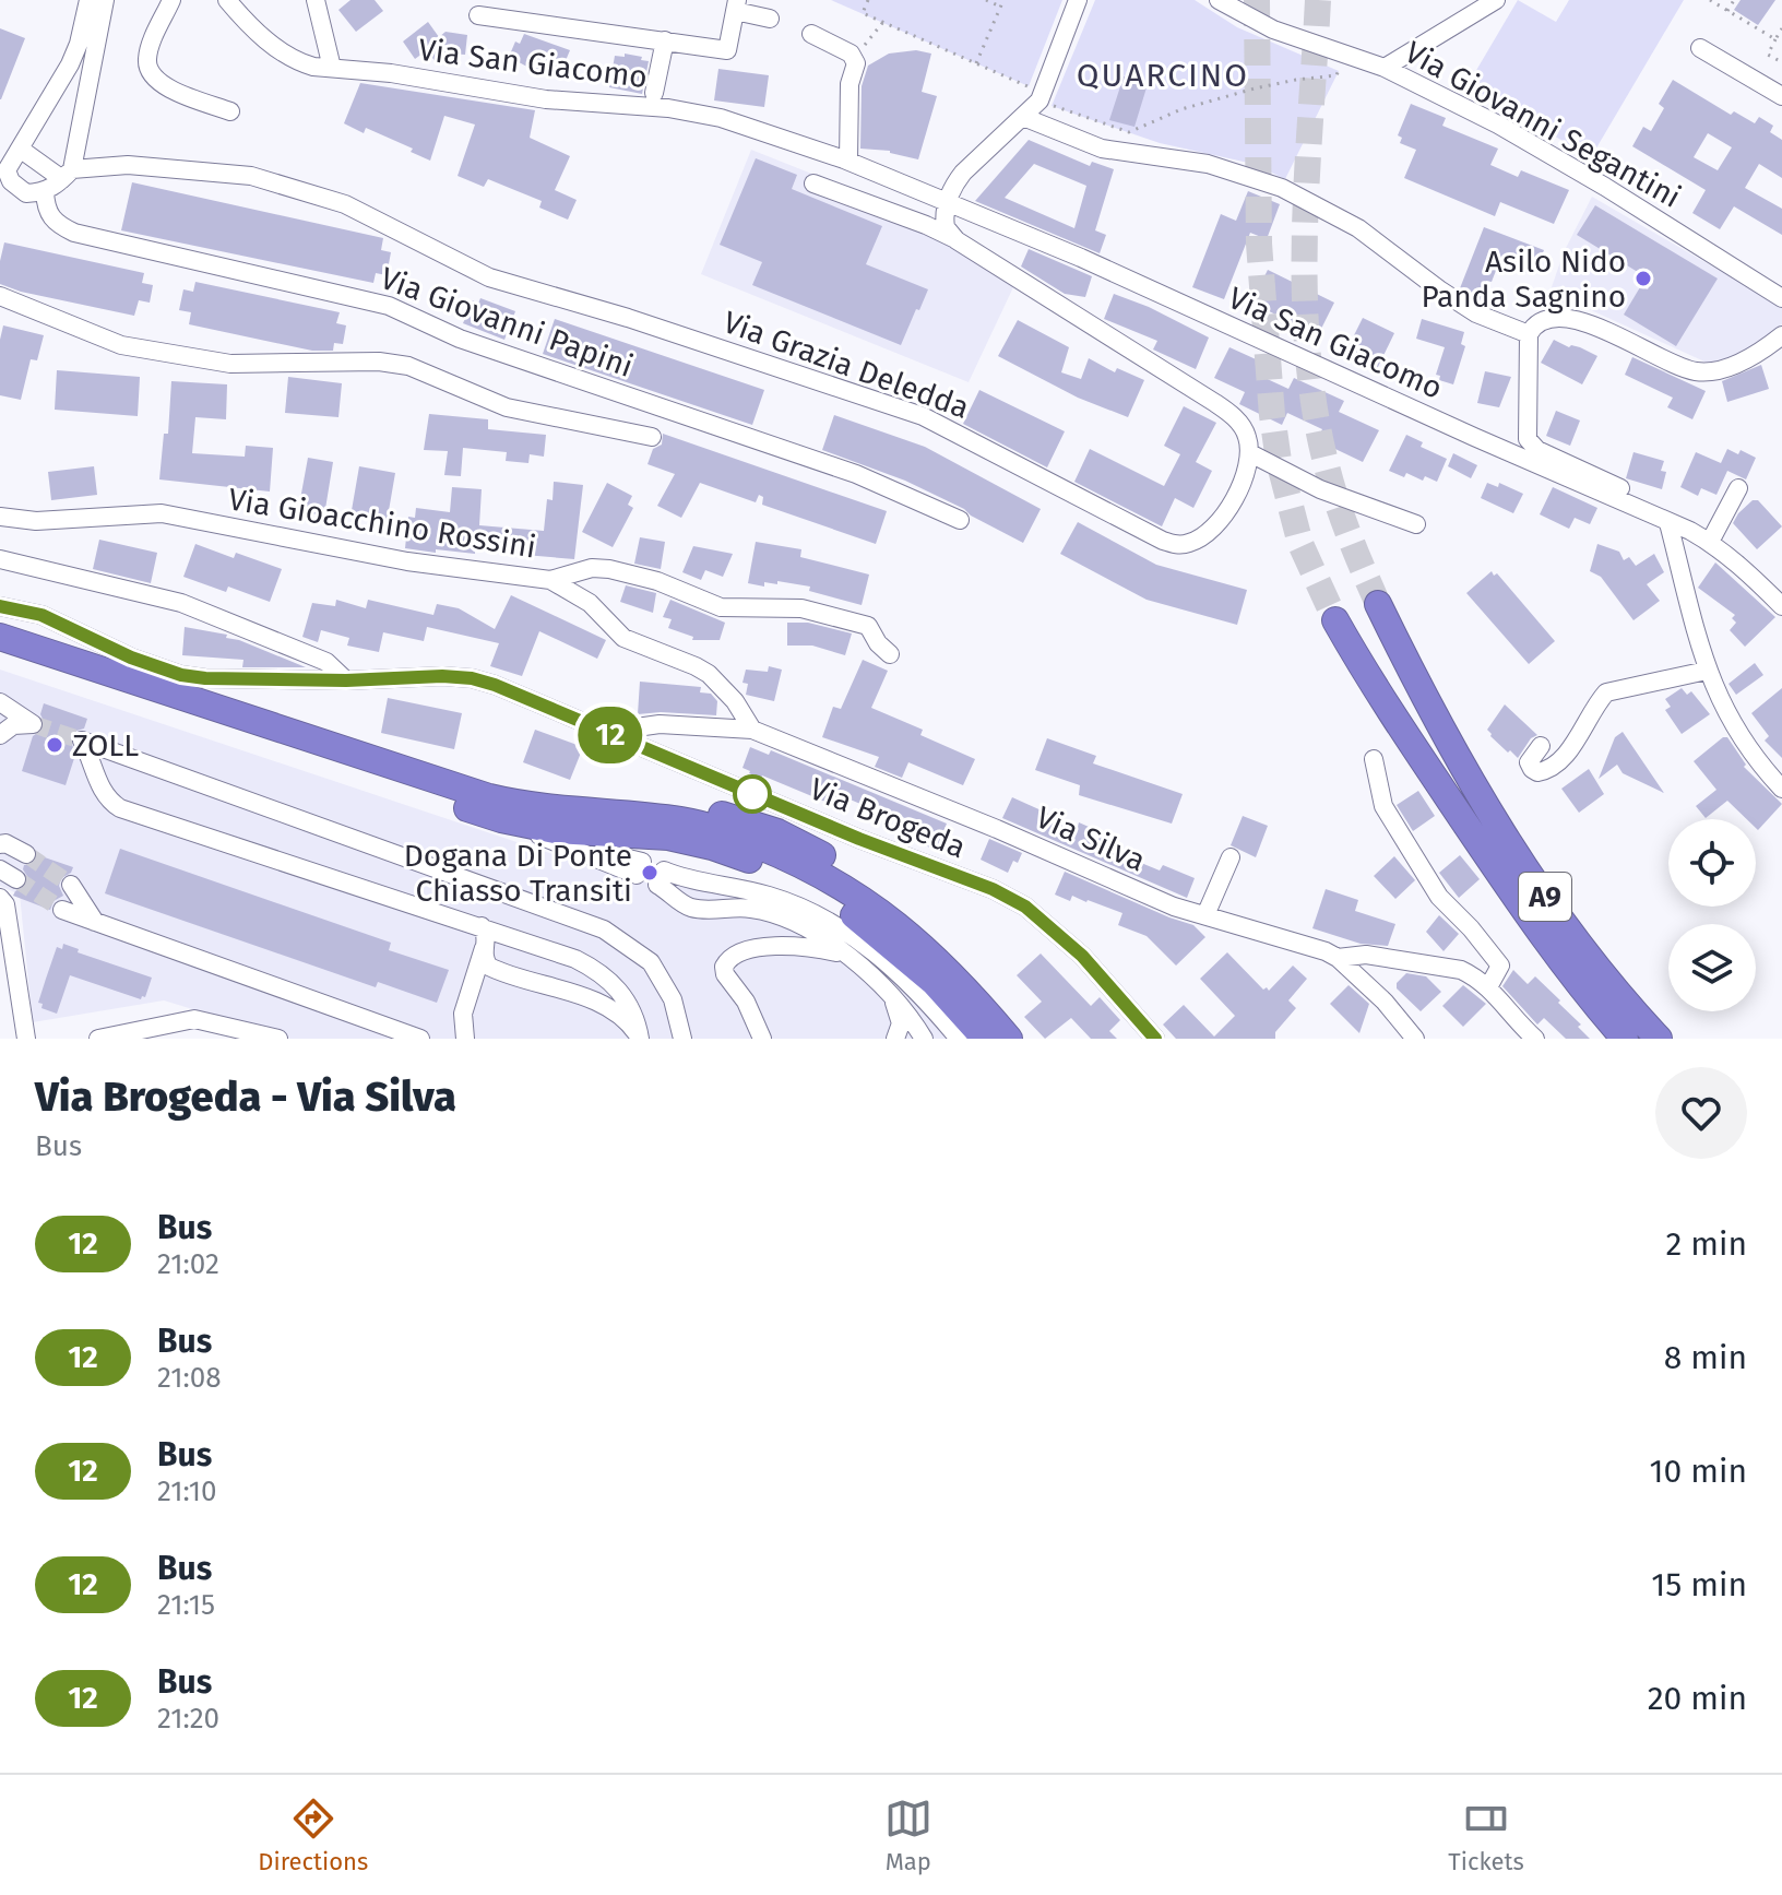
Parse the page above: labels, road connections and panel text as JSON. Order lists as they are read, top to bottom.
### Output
{
  "streets": {
    "highway": ["A9"],
    "street": [
      "Via San Giacomo",
      "Via Giovanni Segantini",
      "Via Giovanni Papini",
      "Via Grazia Deledda",
      "Via Gioacchino Rossini",
      "Via Brogeda",
      "Via Silva"
    ]
  },
  "crossings": [
    ["Via Gioacchino Rossini", "Via Silva"],
    ["Via Brogeda", "Via Silva"]
  ],
  "districts": ["QUARCINO"],
  "places": ["Asilo Nido Panda Sagnino", "ZOLL", "Dogana Di Ponte Chiasso Transiti"],
  "lines": ["bus line 12"],
  "page": {
    "on_map": "12",
    "heading": ["Via Brogeda - Via Silva", "Bus"],
    "list": [
      {
        "mark": "12",
        "name": "Bus",
        "note": "21:02",
        "value": "2 min"
      },
      {
        "mark": "12",
        "name": "Bus",
        "note": "21:08",
        "value": "8 min"
      },
      {
        "mark": "12",
        "name": "Bus",
        "note": "21:10",
        "value": "10 min"
      },
      {
        "mark": "12",
        "name": "Bus",
        "note": "21:15",
        "value": "15 min"
      },
      {
        "mark": "12",
        "name": "Bus",
        "note": "21:20",
        "value": "20 min"
      }
    ],
    "tabs": ["Directions", "Map", "Tickets"]
  }
}
